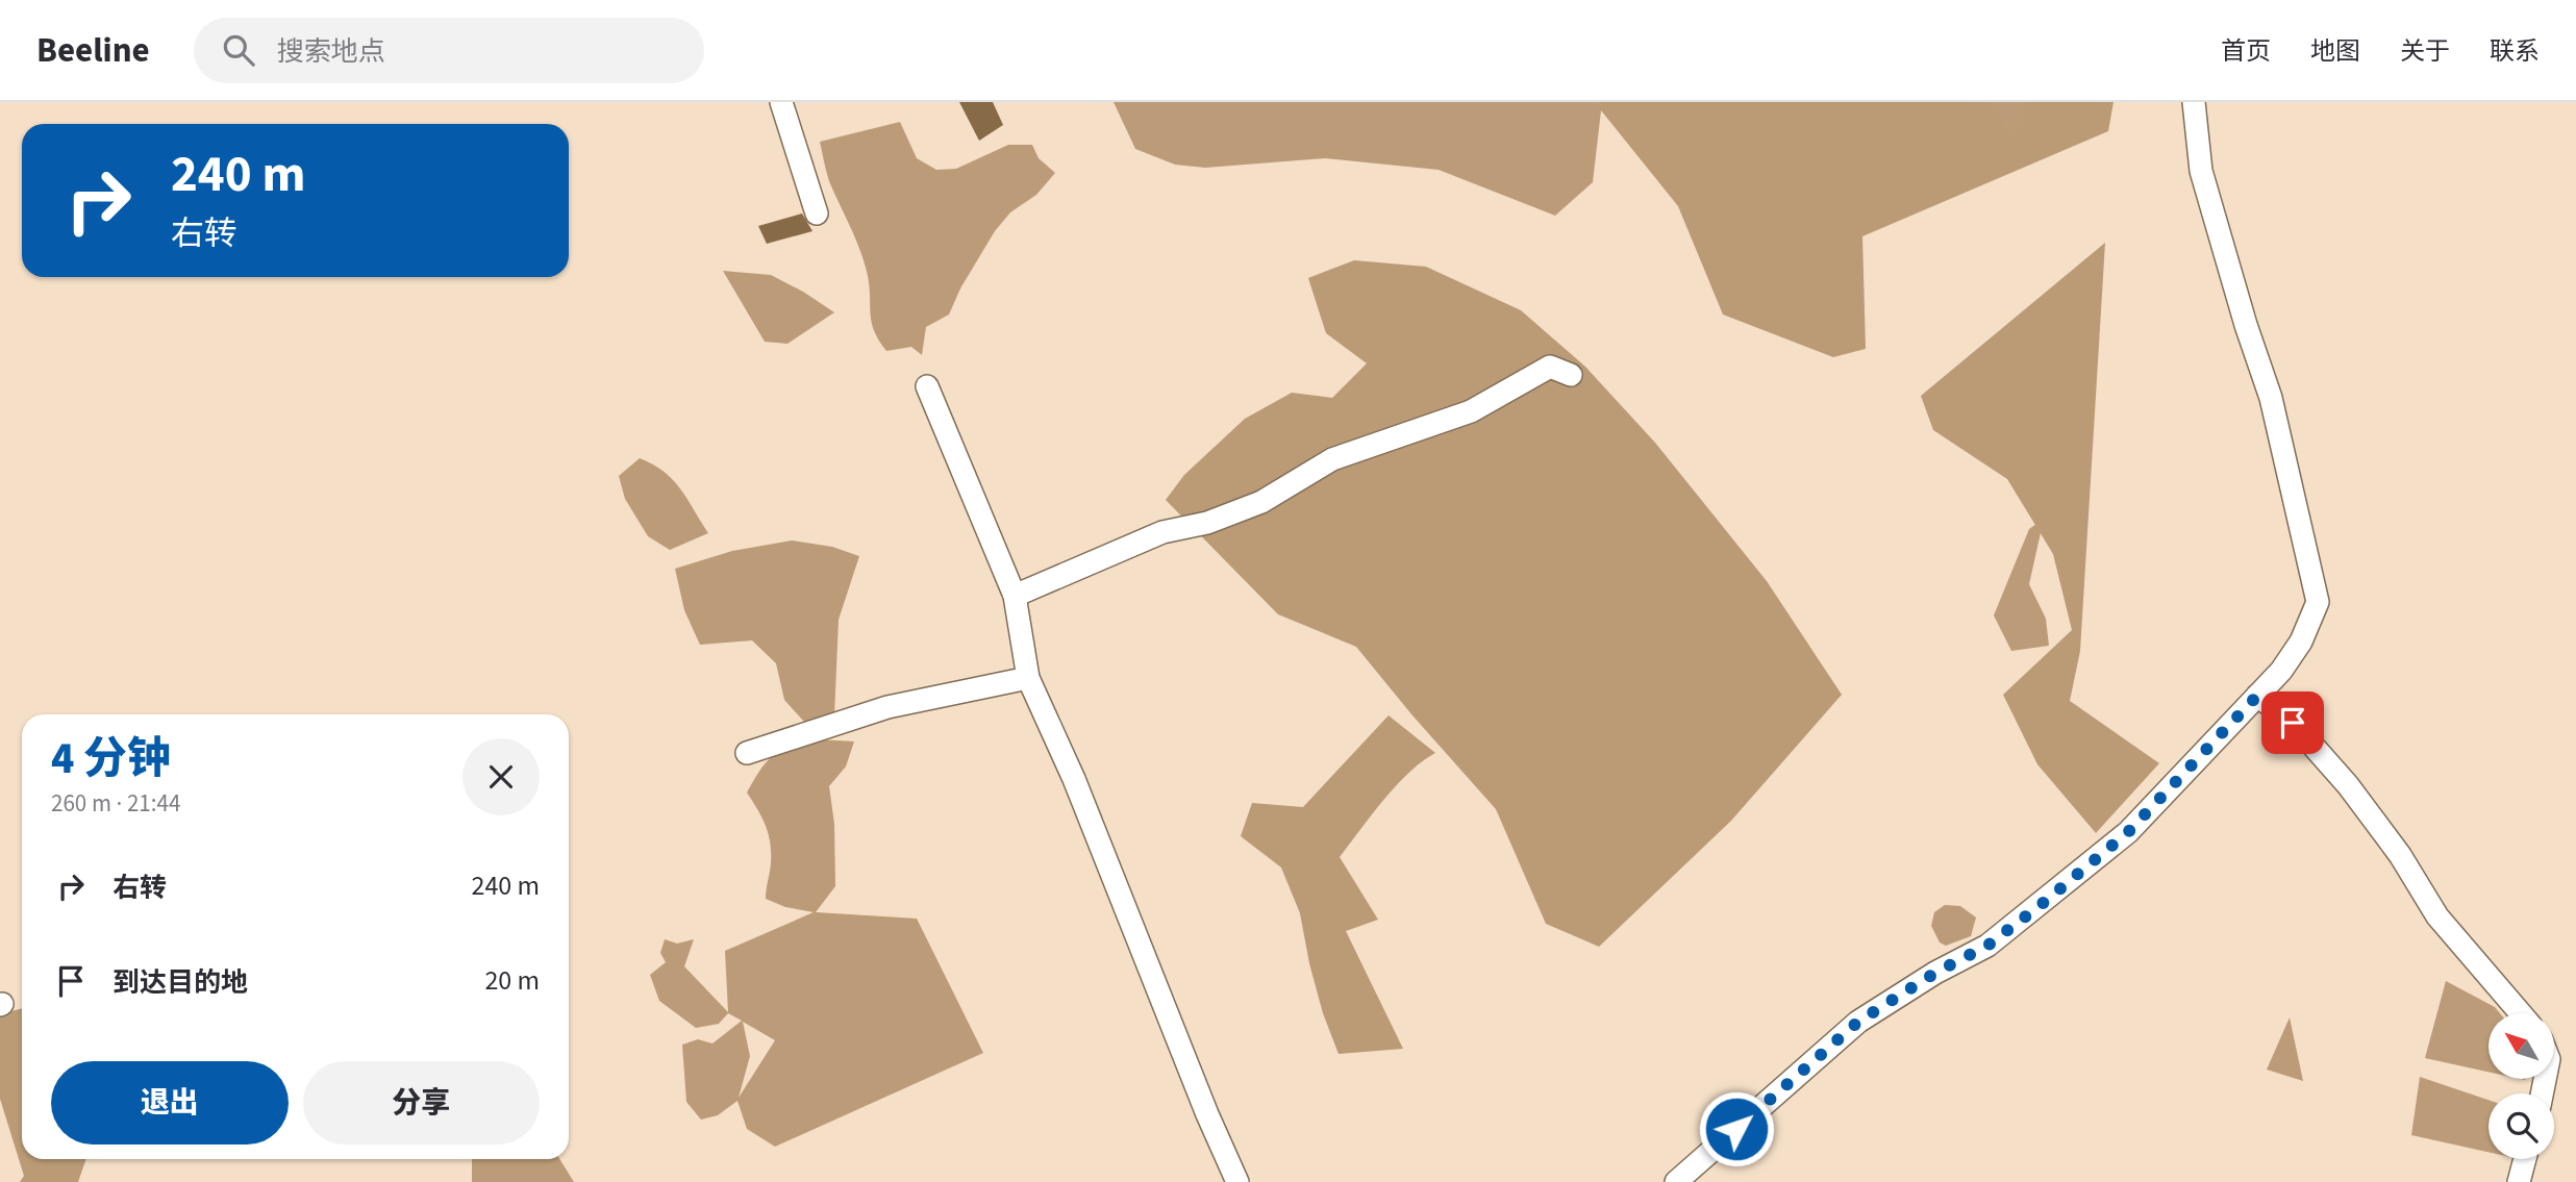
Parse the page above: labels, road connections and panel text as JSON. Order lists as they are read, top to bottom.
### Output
{
  "north": "top left",
  "page": {
    "header": "Beeline",
    "search": "搜索地点",
    "nav": [
      "首页",
      "地图",
      "关于",
      "联系"
    ],
    "turn": ["240 m", "右转"],
    "heading": ["4 分钟", "260 m · 21:44"],
    "list": [
      {
        "name": "右转",
        "value": "240 m"
      },
      {
        "name": "到达目的地",
        "value": "20 m"
      }
    ],
    "buttons": ["退出", "分享"]
  }
}
